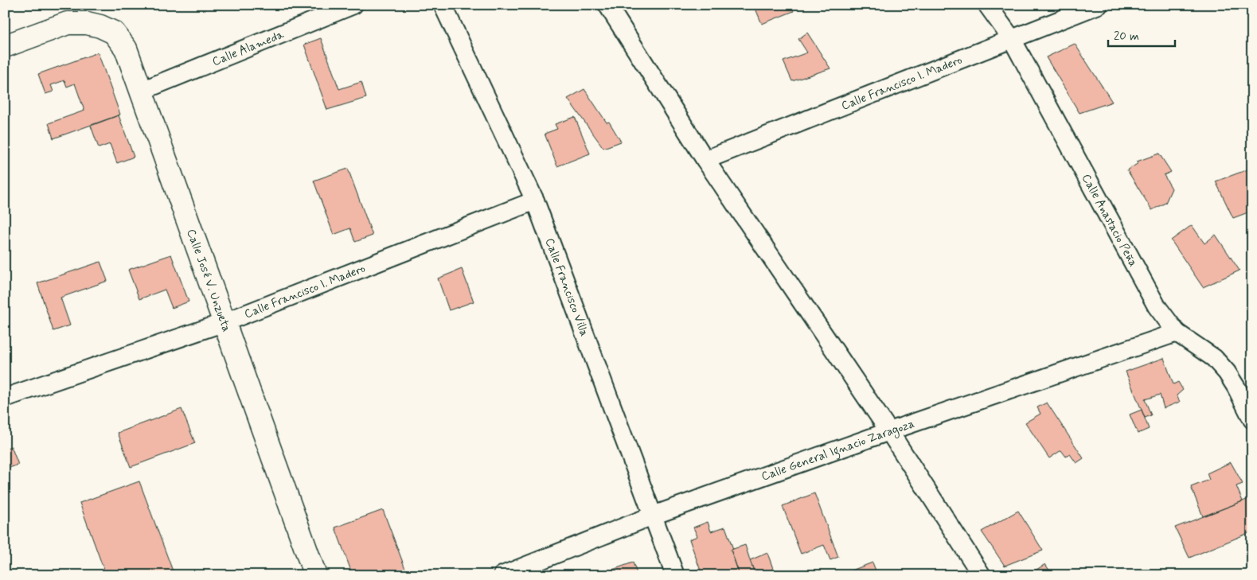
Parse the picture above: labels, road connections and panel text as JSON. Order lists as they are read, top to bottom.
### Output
{
  "streets": {
    "street": [
      "Calle Alameda",
      "Calle Francisco I. Madero",
      "Calle Anastacio Peña",
      "Calle José V. Unzueta",
      "Calle Francisco Villa",
      "Calle General Ignacio Zaragoza"
    ]
  },
  "crossings": [
    ["Calle Alameda", "Calle José V. Unzueta"],
    ["Calle Francisco I. Madero", "Calle Anastacio Peña"],
    ["Calle Francisco I. Madero", "Calle José V. Unzueta"],
    ["Calle Francisco I. Madero", "Calle Francisco Villa"],
    ["Calle Anastacio Peña", "Calle General Ignacio Zaragoza"],
    ["Calle Francisco Villa", "Calle General Ignacio Zaragoza"]
  ],
  "scale_bar": "20 m"
}
